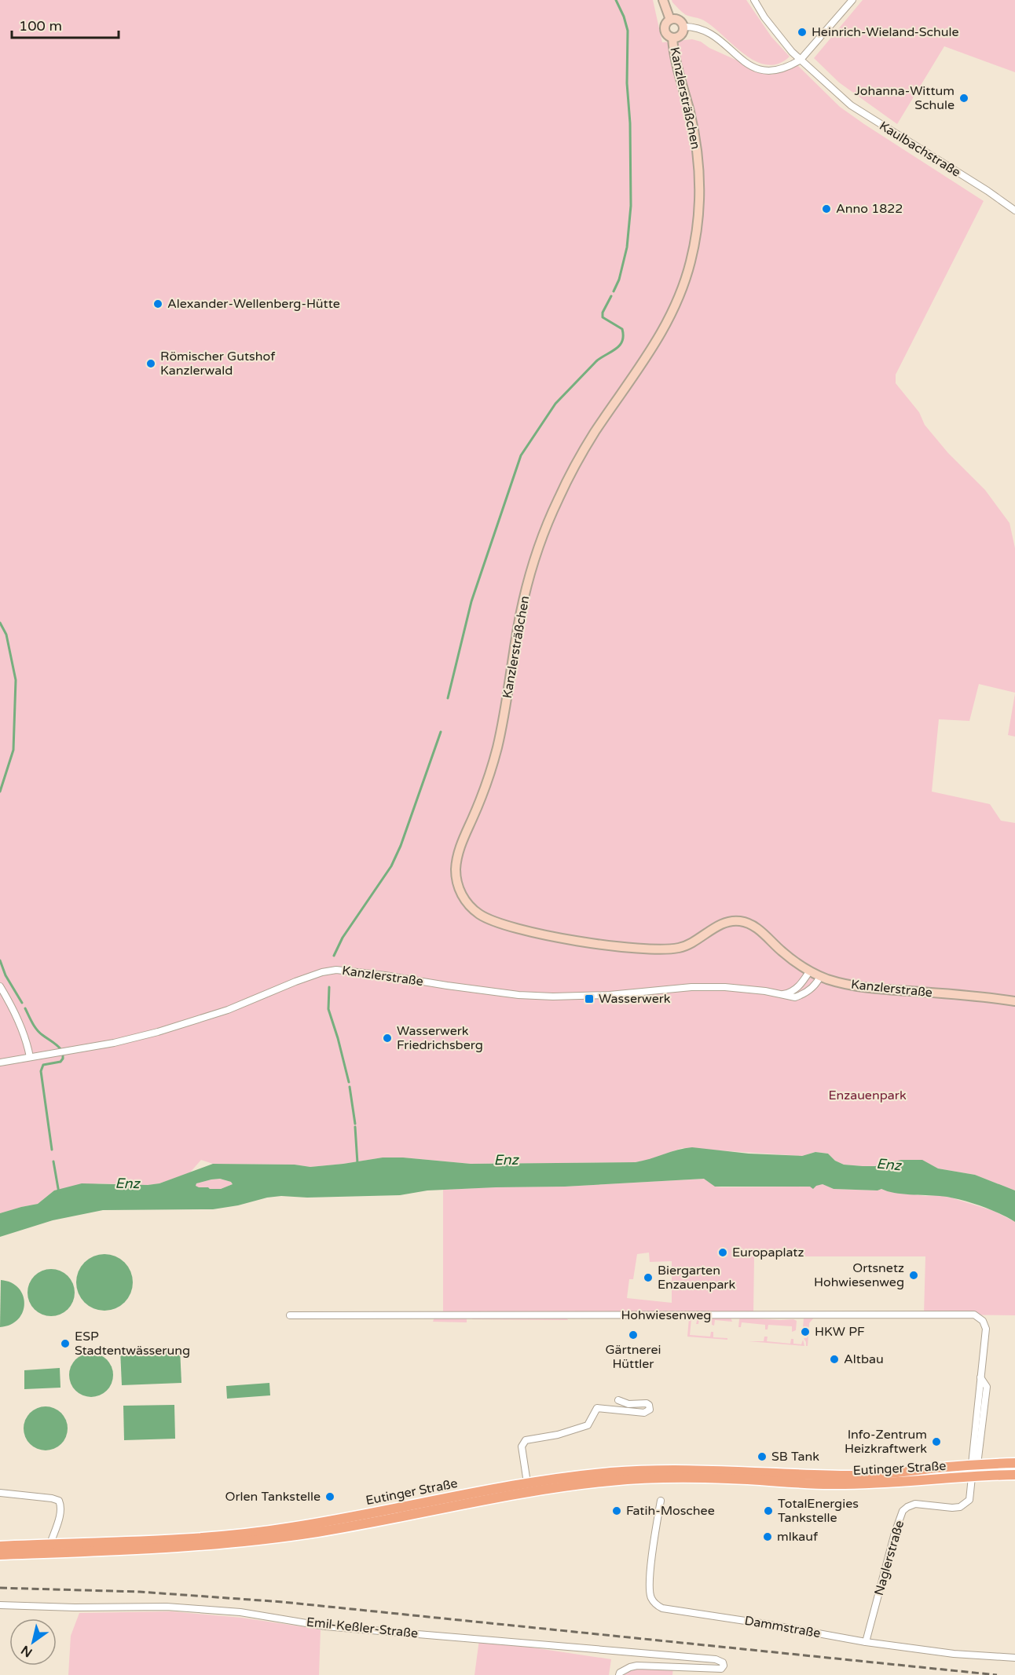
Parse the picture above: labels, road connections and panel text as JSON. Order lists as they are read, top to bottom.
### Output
{
  "streets": {
    "main road": ["Kanzlersträßchen", "Kanzlerstraße", "Eutinger Straße"],
    "street": [
      "Kaulbachstraße",
      "Hohwiesenweg",
      "Naglerstraße",
      "Dammstraße",
      "Emil-Keßler-Straße"
    ]
  },
  "crossings": [
    ["Kanzlersträßchen", "Kanzlerstraße"],
    ["Hohwiesenweg", "Eutinger Straße"],
    ["Eutinger Straße", "Naglerstraße"],
    ["Naglerstraße", "Dammstraße"]
  ],
  "water": ["Enz"],
  "parks": ["Enzauenpark"],
  "places": {
    "other": [
      "Heinrich-Wieland-Schule",
      "Johanna-Wittum Schule",
      "Anno 1822",
      "Alexander-Wellenberg-Hütte",
      "Römischer Gutshof Kanzlerwald",
      "Wasserwerk Friedrichsberg",
      "Europaplatz",
      "Ortsnetz Hohwiesenweg",
      "Biergarten Enzauenpark",
      "HKW PF",
      "Gärtnerei Hüttler",
      "ESP Stadtentwässerung",
      "Altbau",
      "Info-Zentrum Heizkraftwerk",
      "SB Tank",
      "Orlen Tankstelle",
      "Fatih-Moschee",
      "TotalEnergies Tankstelle",
      "mlkauf"
    ],
    "transit": ["Wasserwerk"]
  },
  "scale_bar": "100 m",
  "north": "bottom left"
}
